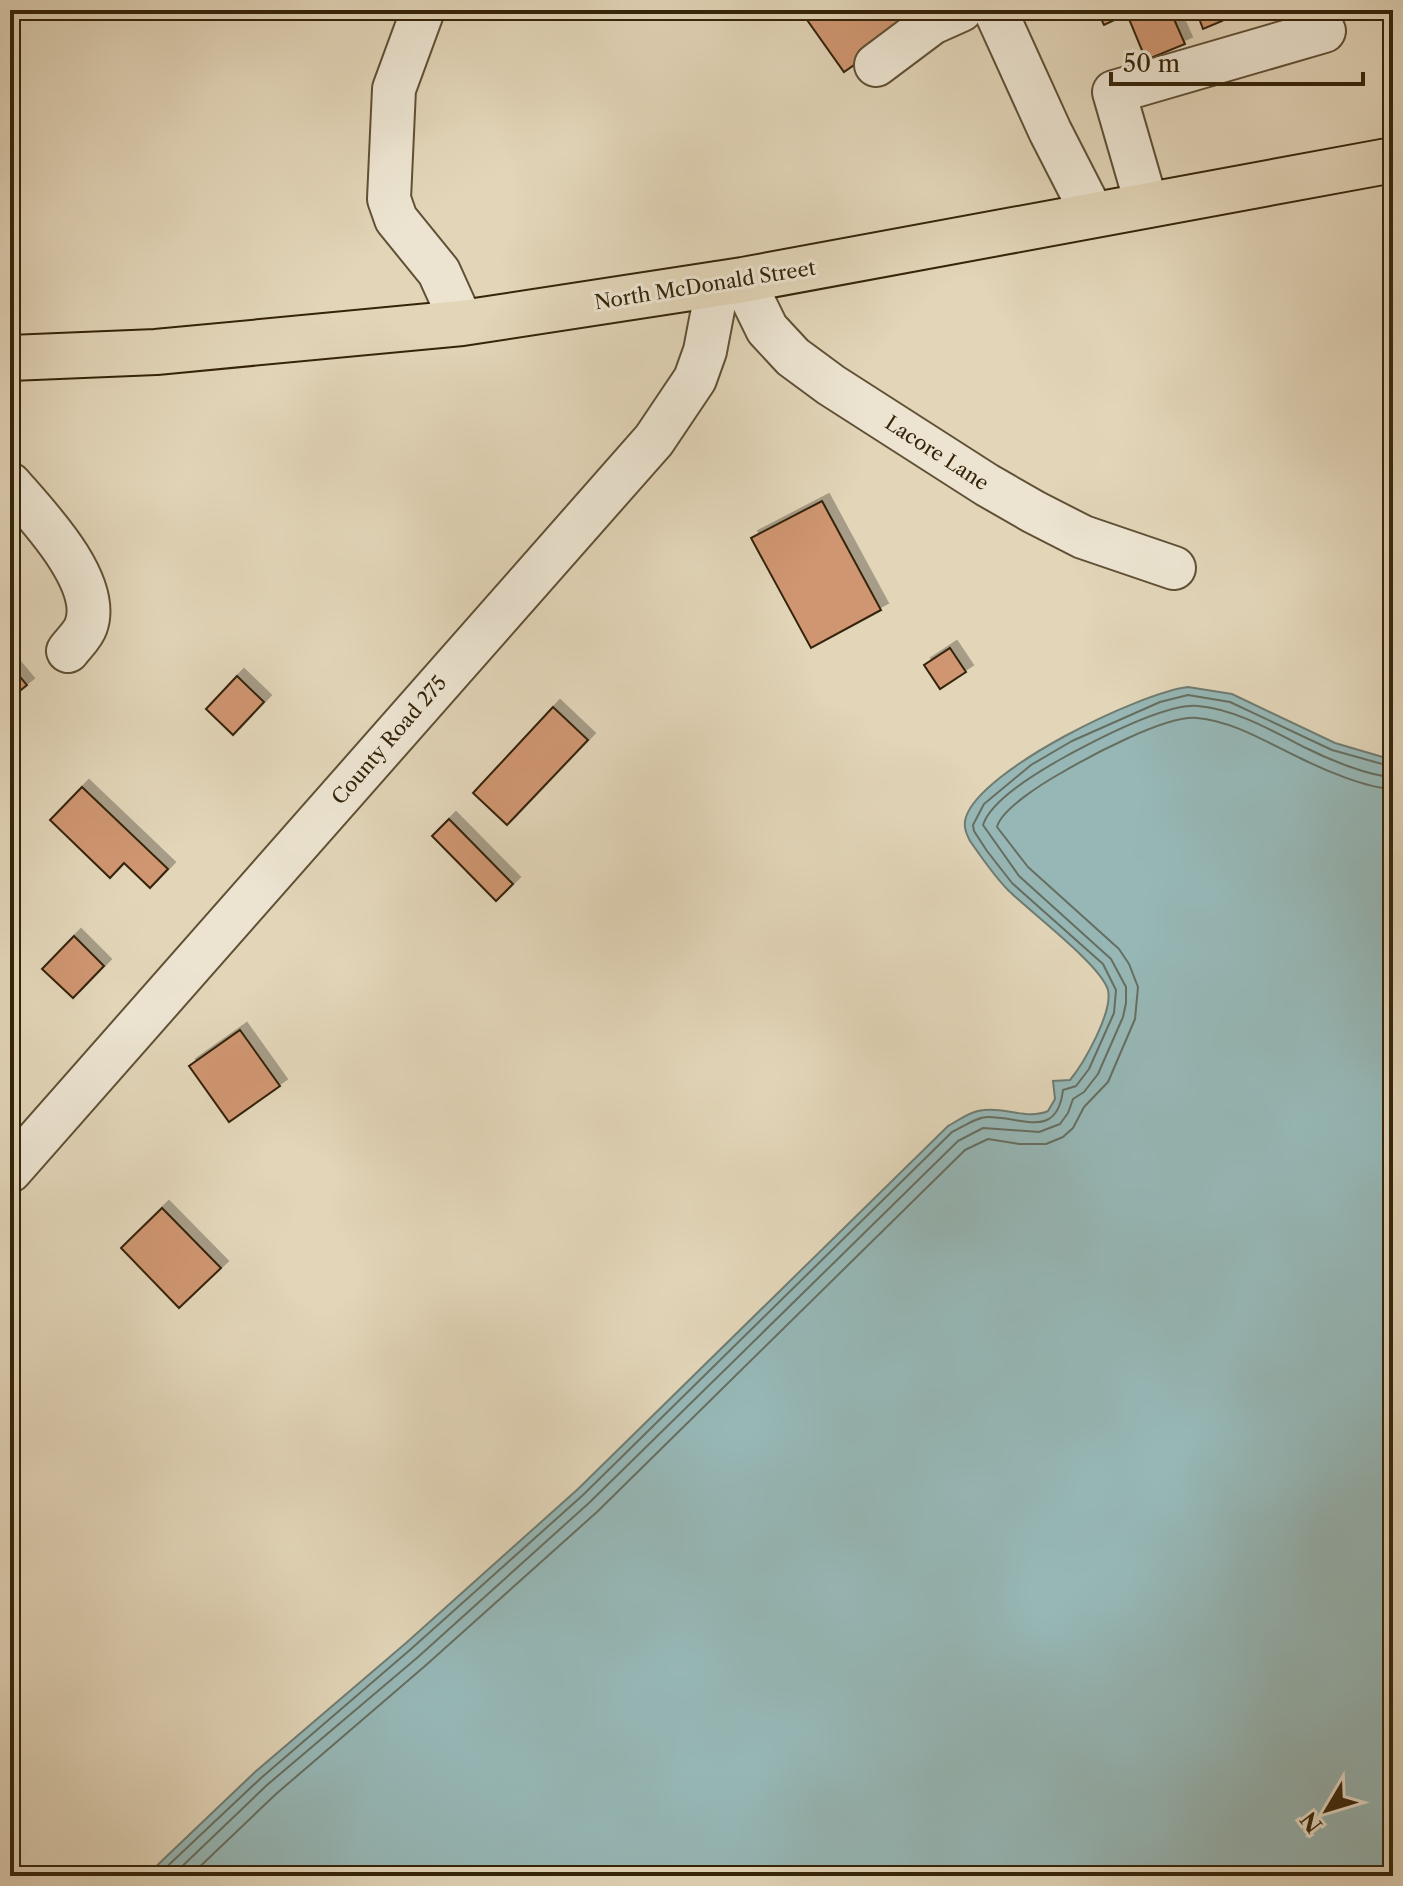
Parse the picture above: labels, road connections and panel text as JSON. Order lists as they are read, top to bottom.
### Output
{
  "streets": {
    "main road": ["North McDonald Street"],
    "street": ["Lacore Lane", "County Road 275"]
  },
  "crossings": [
    ["North McDonald Street", "Lacore Lane"],
    ["North McDonald Street", "County Road 275"],
    ["Lacore Lane", "County Road 275"]
  ],
  "scale_bar": "50 m",
  "north": "bottom left"
}
